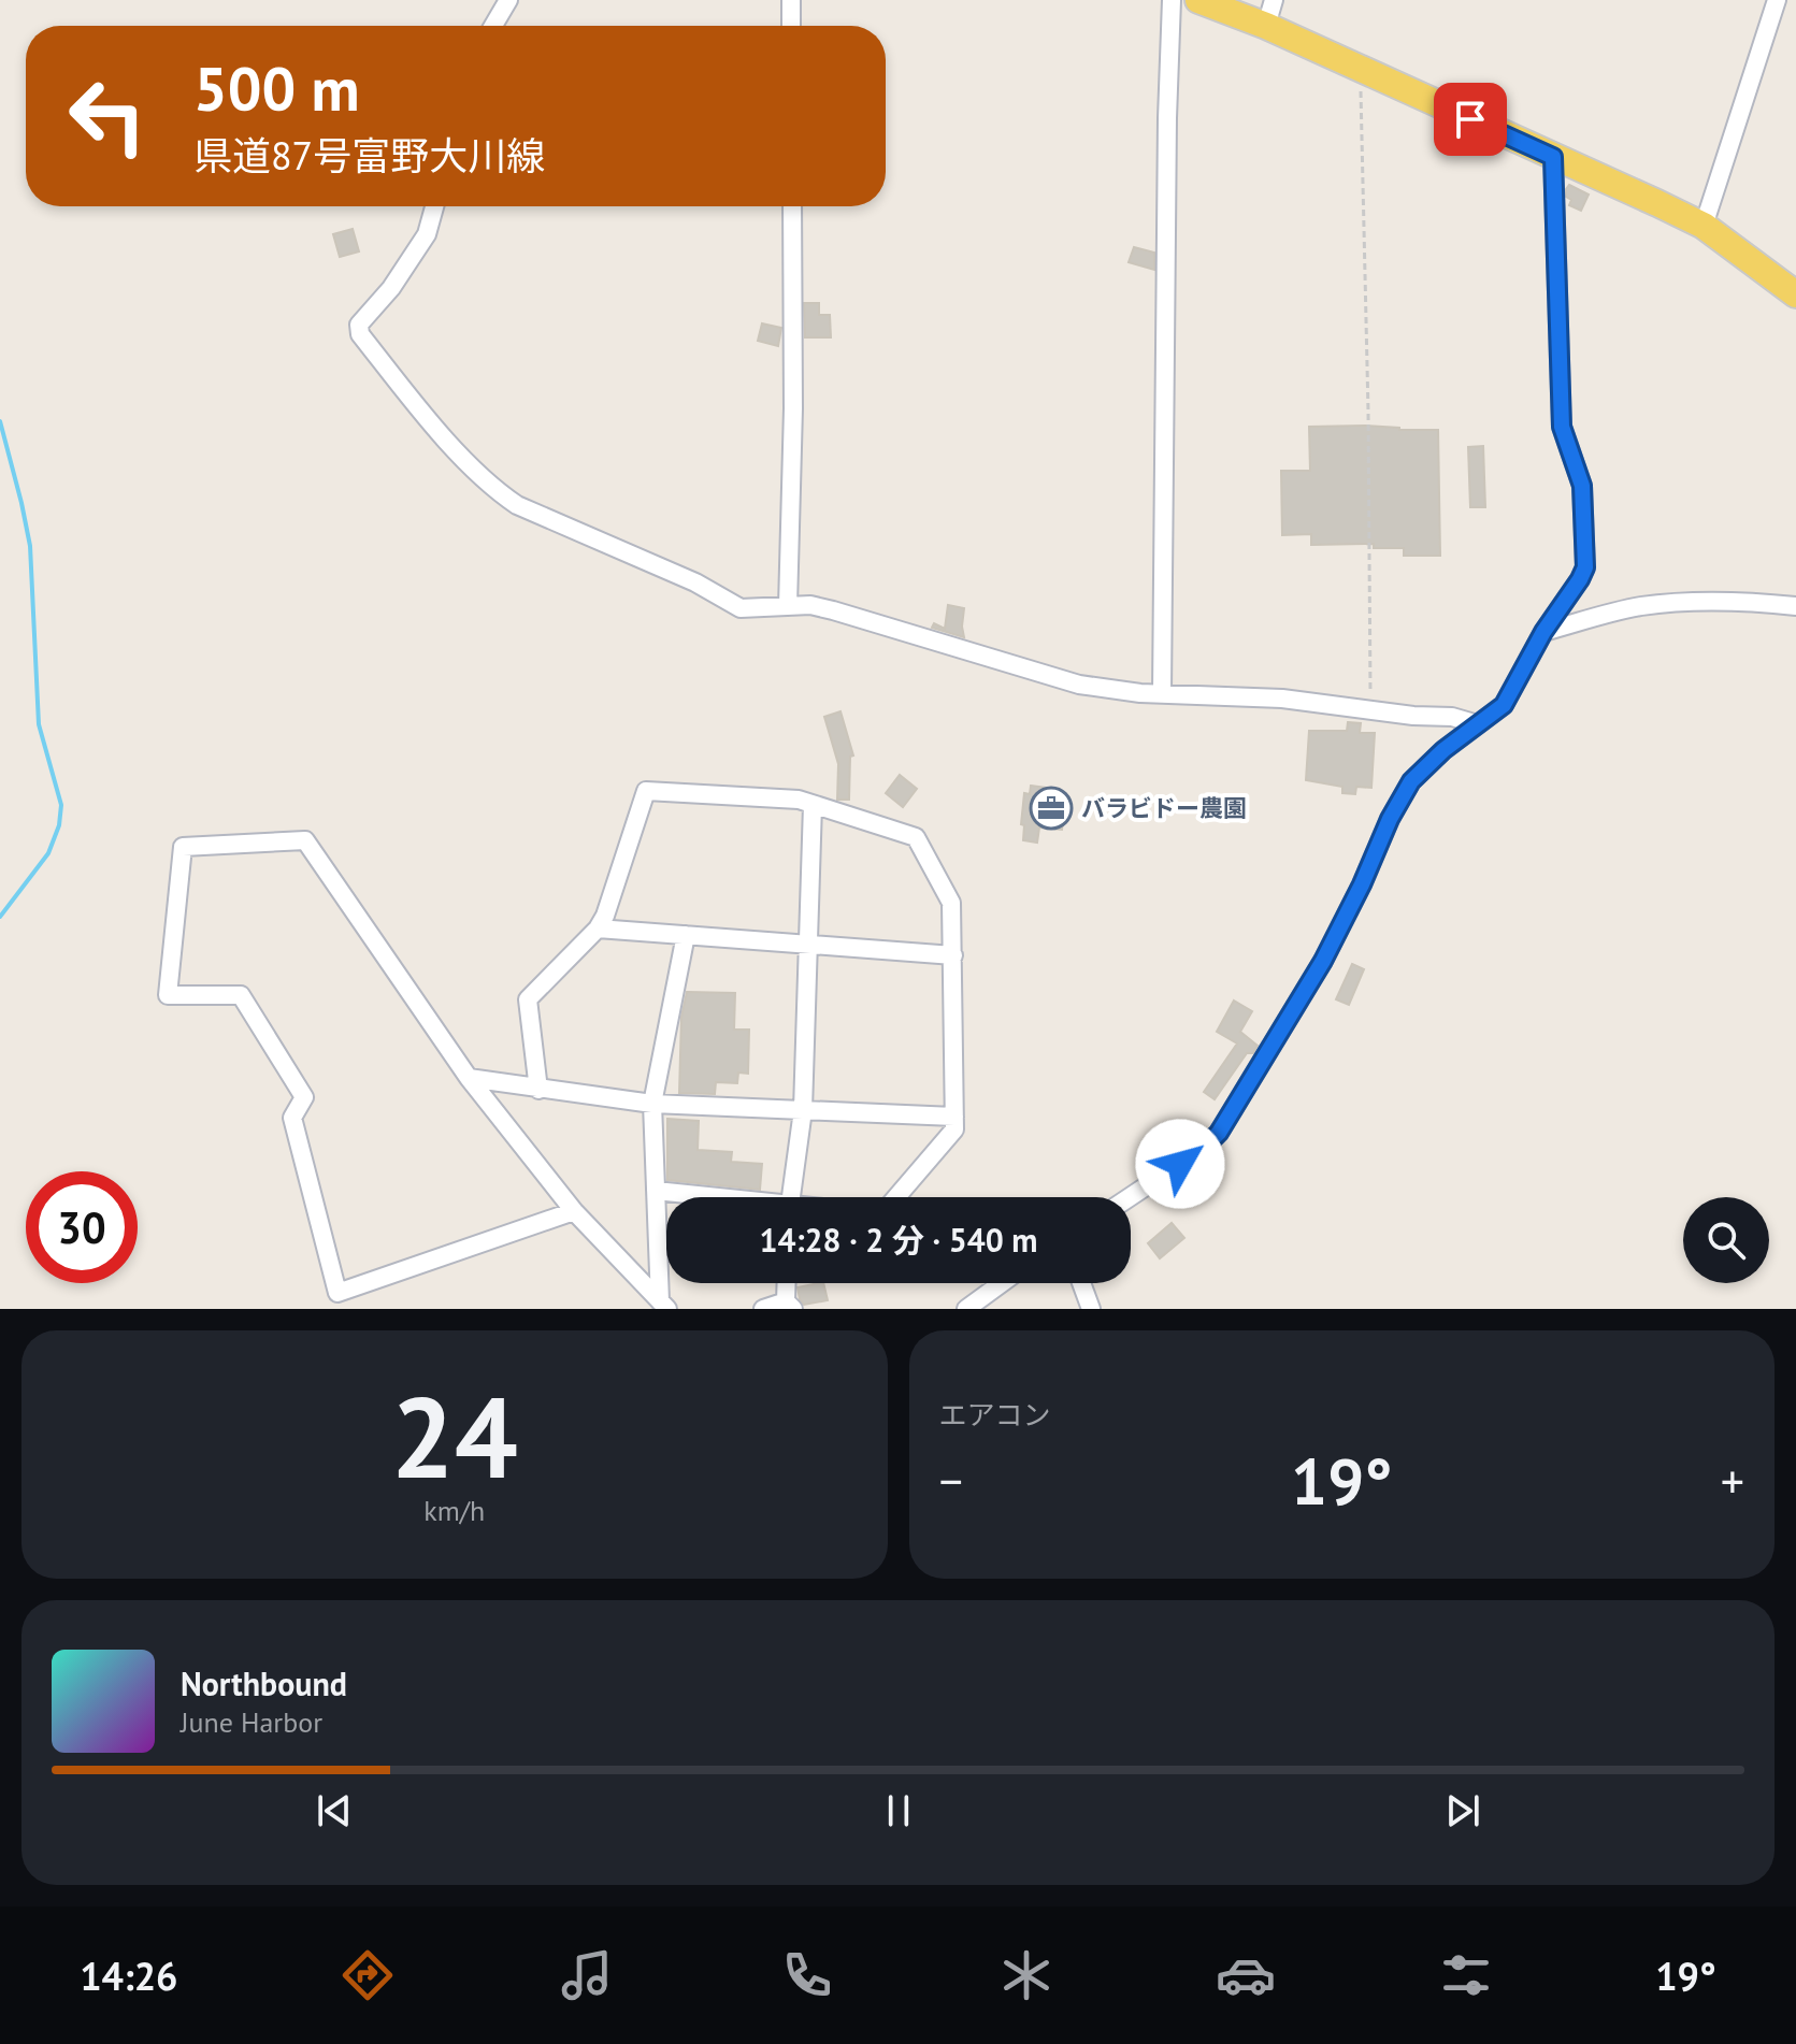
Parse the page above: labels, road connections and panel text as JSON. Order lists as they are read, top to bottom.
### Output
{
  "places": {
    "office": ["バラビドー農園"]
  },
  "page": {
    "turn": ["500 m", "県道87号富野大川線"],
    "limit": "30",
    "trip": "14:28 · 2 分 · 540 m",
    "tile": [
      ["24", "km/h"],
      "エアコン"
    ],
    "heat": ["−", "19°", "+"],
    "song": ["Northbound", "June Harbor"],
    "tabs": ["14:26", "19°"]
  }
}
